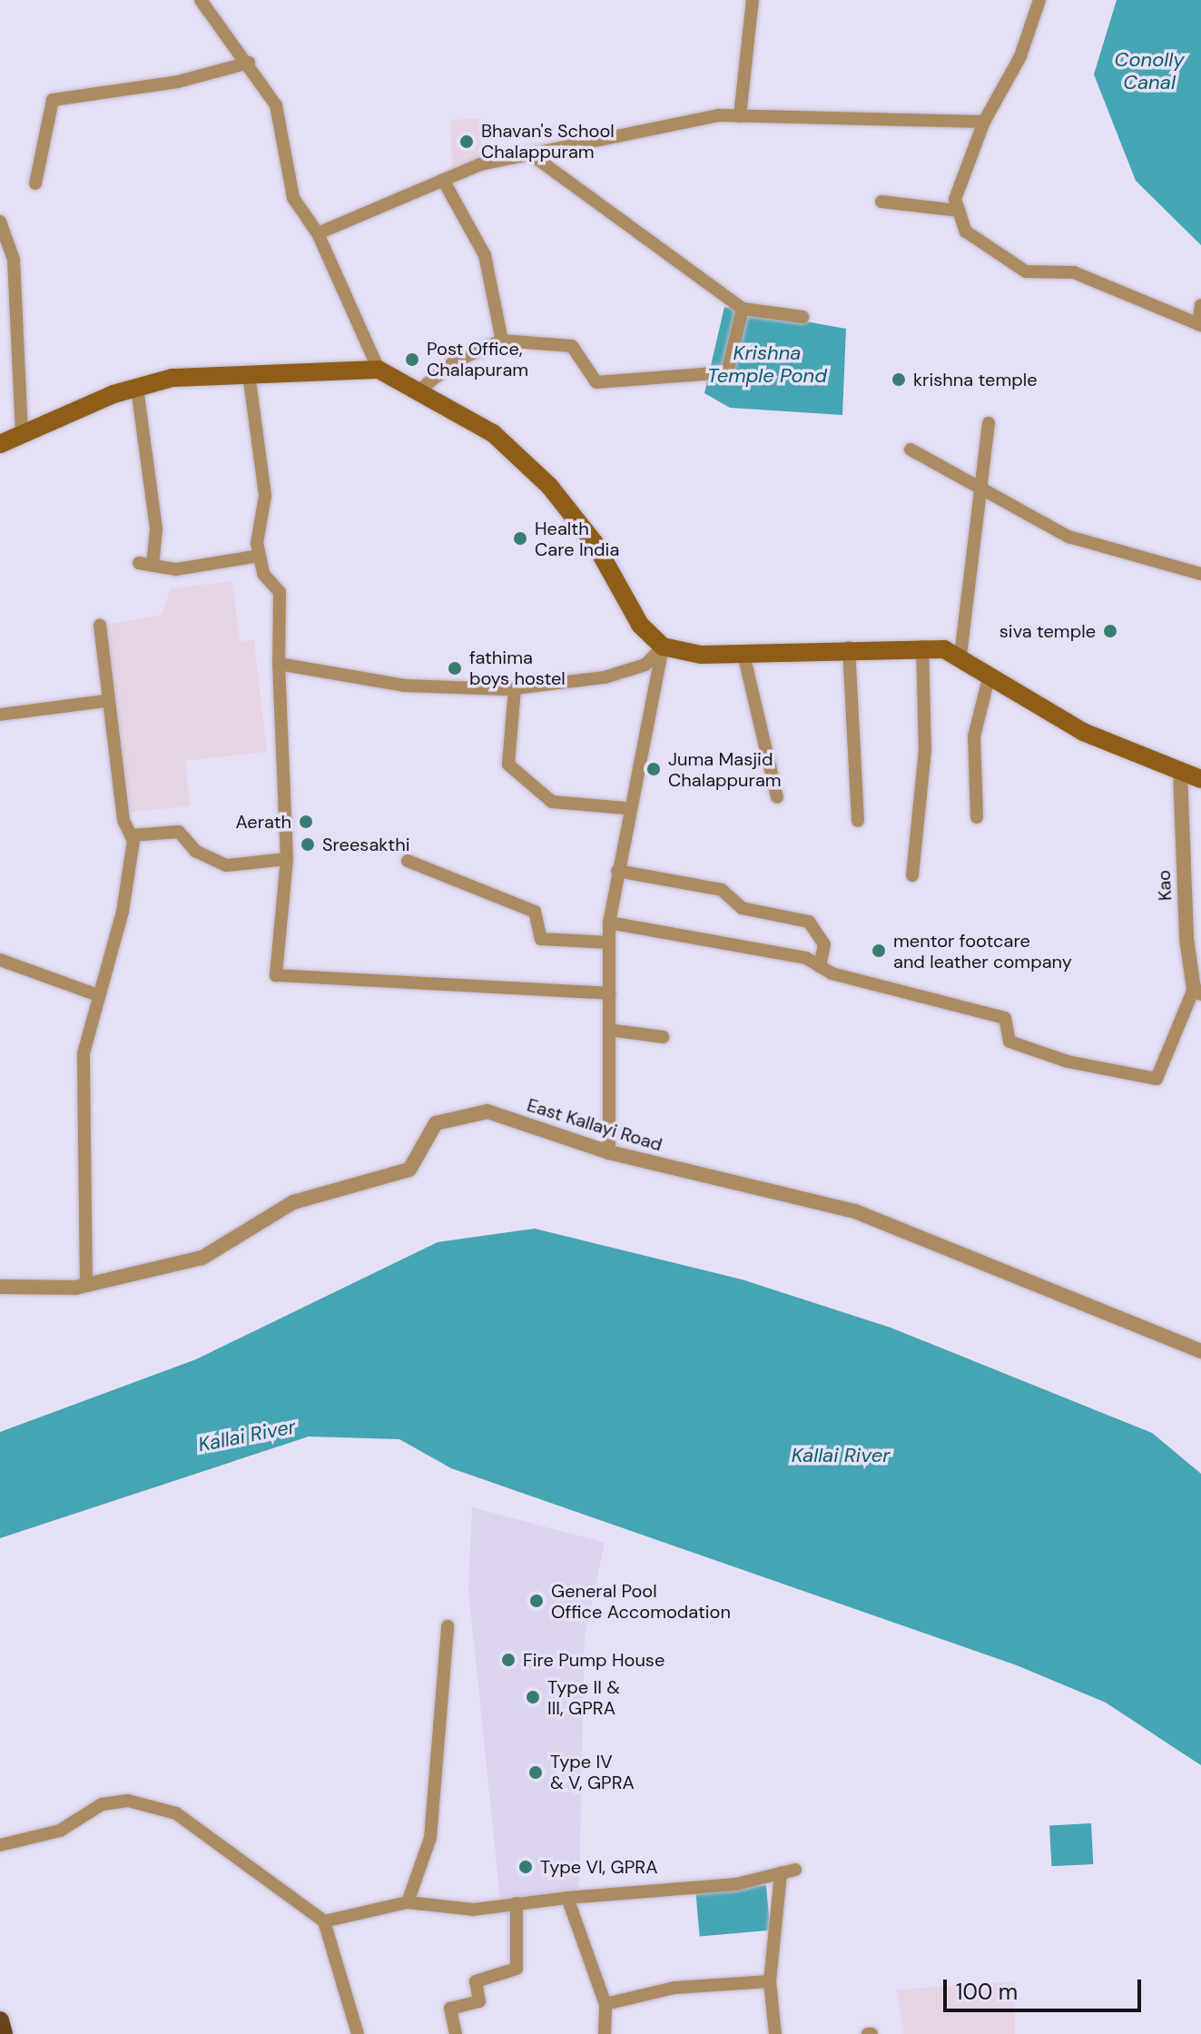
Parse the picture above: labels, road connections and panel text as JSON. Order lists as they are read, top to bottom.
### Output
{
  "streets": {
    "street": ["Kao", "East Kallayi Road"]
  },
  "water": ["Conolly Canal", "Krishna Temple Pond", "Kallai River"],
  "places": [
    "Bhavan's School Chalappuram",
    "Post Office, Chalapuram",
    "krishna temple",
    "Health Care India",
    "siva temple",
    "fathima boys hostel",
    "Juma Masjid Chalappuram",
    "Aerath",
    "Sreesakthi",
    "mentor footcare and leather company",
    "General Pool Office Accomodation",
    "Fire Pump House",
    "Type II & III, GPRA",
    "Type IV & V, GPRA",
    "Type VI, GPRA"
  ],
  "scale_bar": "100 m"
}
